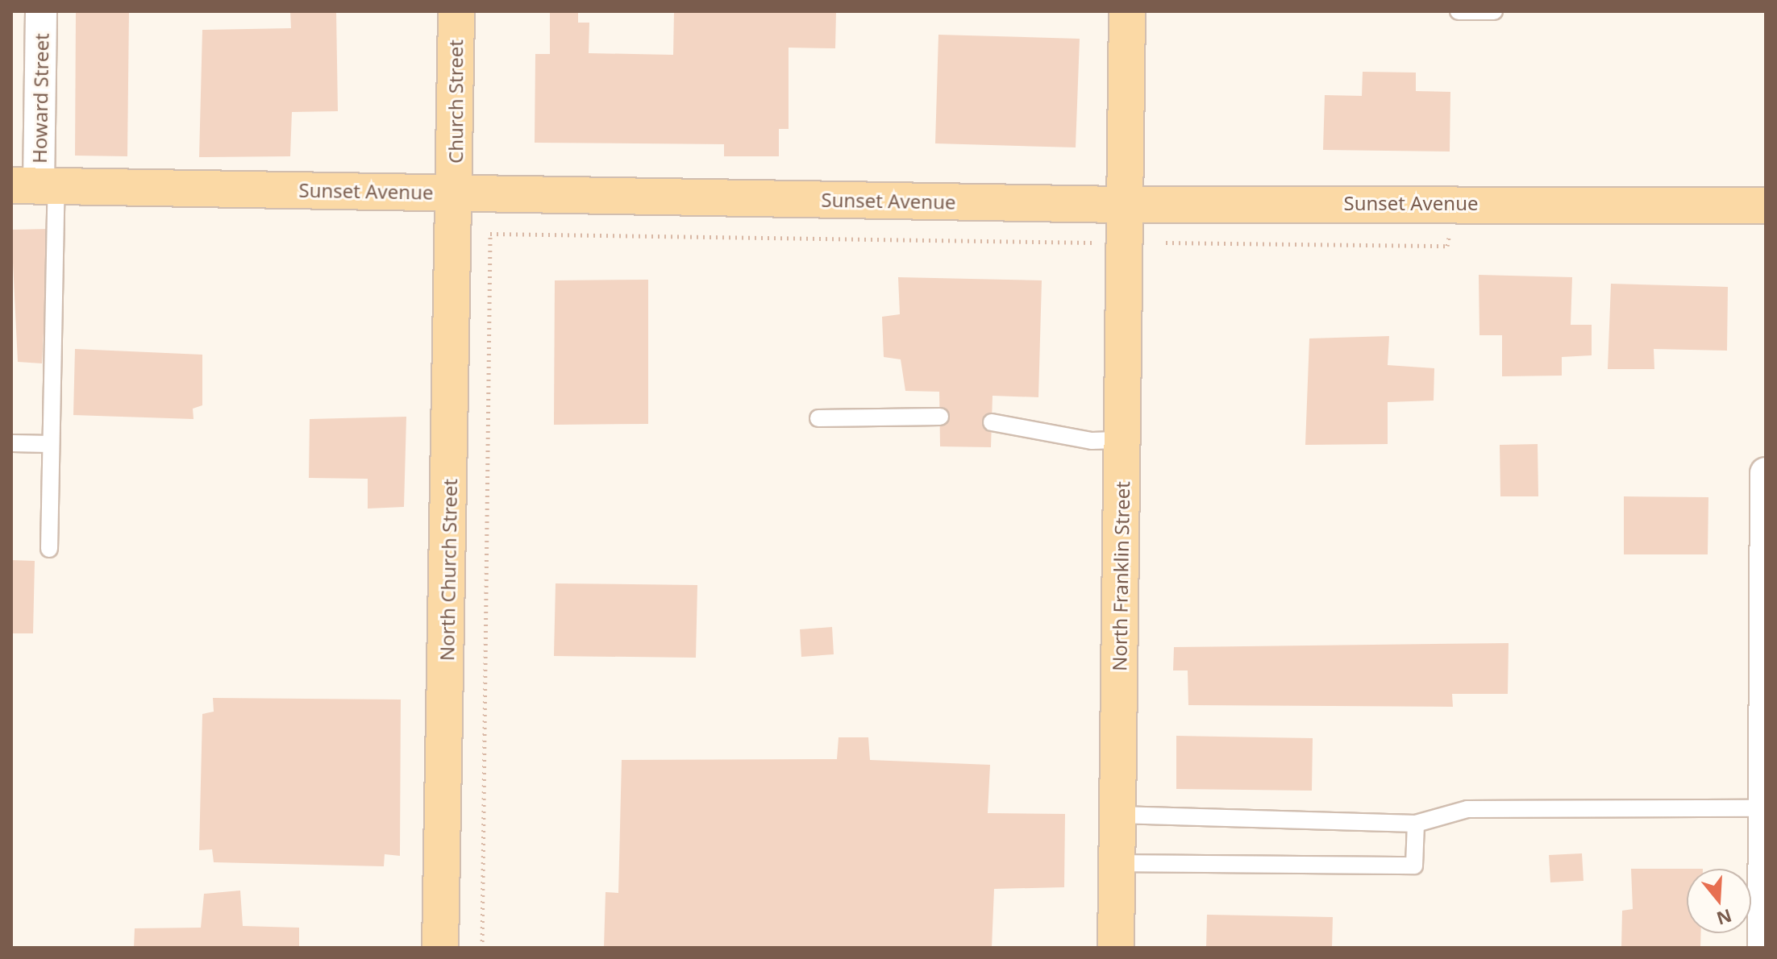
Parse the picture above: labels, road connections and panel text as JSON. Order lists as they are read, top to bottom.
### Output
{
  "streets": {
    "main road": [
      "Church Street",
      "Sunset Avenue",
      "North Church Street",
      "North Franklin Street"
    ],
    "street": ["Howard Street"]
  },
  "crossings": [
    ["Howard Street", "Sunset Avenue"],
    ["Church Street", "Sunset Avenue"],
    ["Church Street", "North Church Street"],
    ["Sunset Avenue", "North Church Street"],
    ["Sunset Avenue", "North Franklin Street"]
  ],
  "north": "bottom"
}
